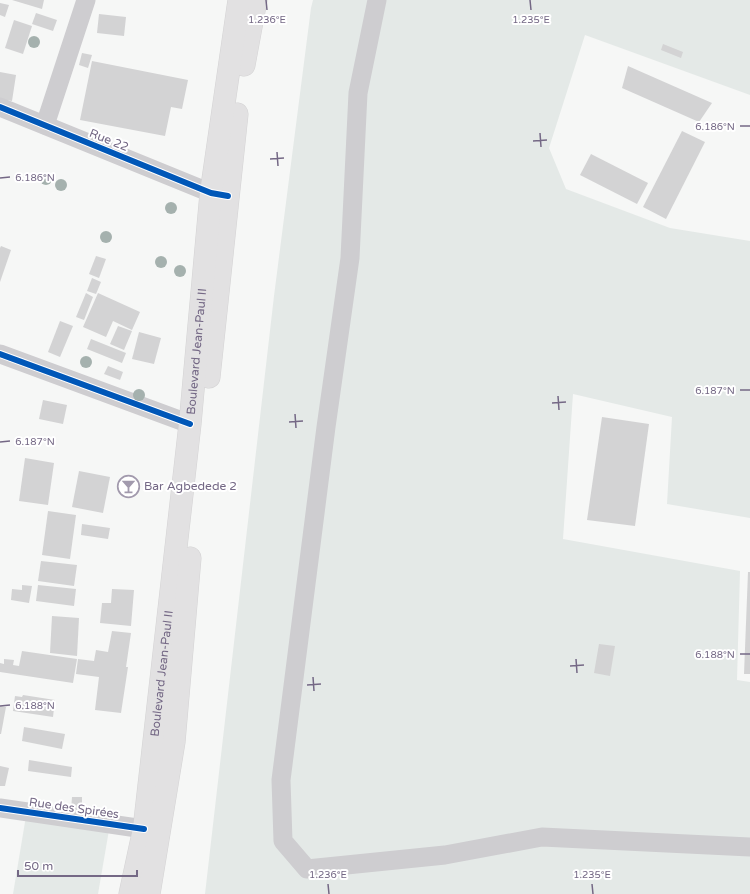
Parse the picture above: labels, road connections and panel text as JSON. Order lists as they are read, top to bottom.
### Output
{
  "streets": {
    "main road": ["Boulevard Jean-Paul II"],
    "street": ["Rue 22", "Rue des Spirées"]
  },
  "crossings": [
    ["Rue 22", "Boulevard Jean-Paul II"],
    ["Boulevard Jean-Paul II", "Rue des Spirées"]
  ],
  "places": {
    "bar": ["Bar Agbedede 2"]
  },
  "scale_bar": "50 m",
  "coordinates": [
    "1.236°E",
    "1.235°E",
    "6.186°N",
    "6.187°N",
    "6.188°N"
  ]
}
